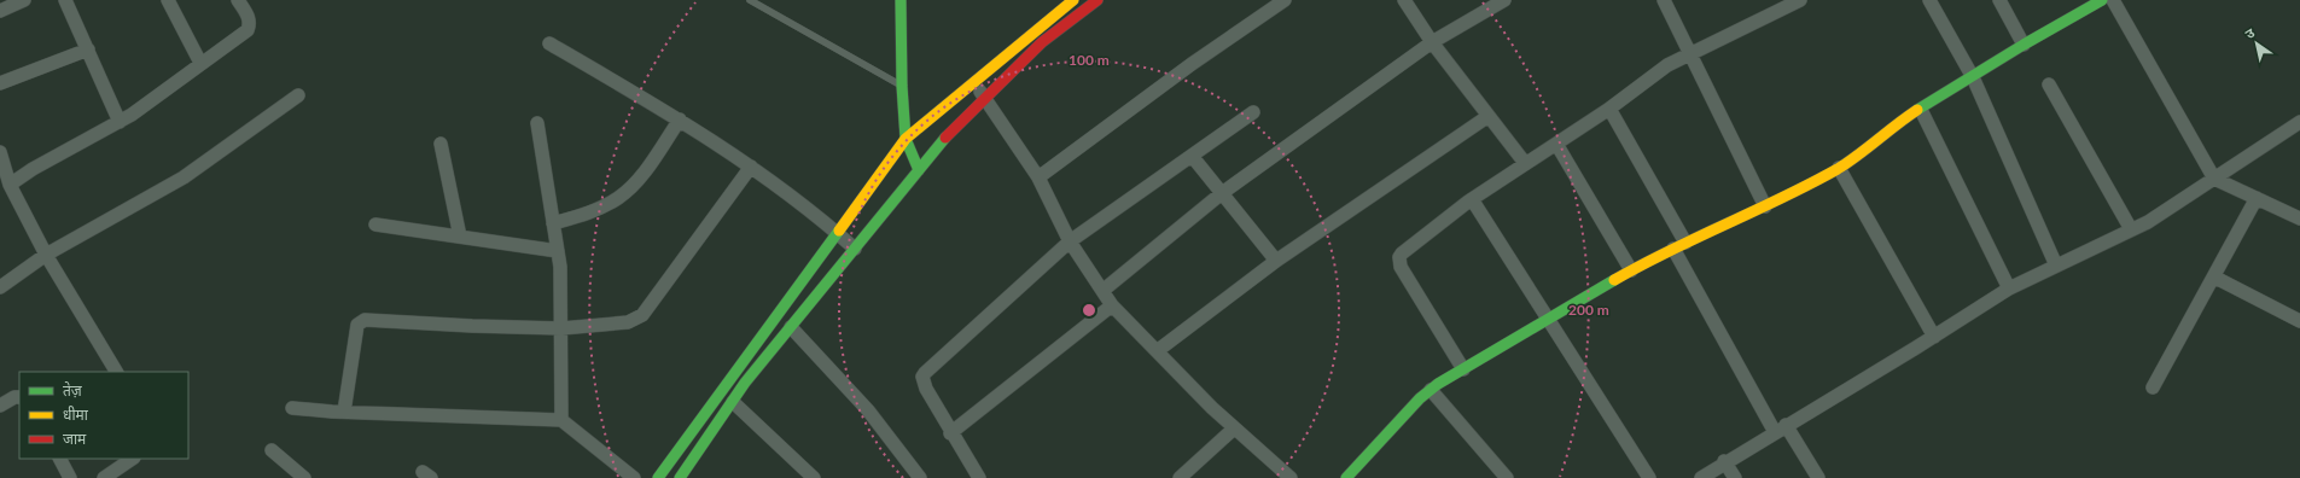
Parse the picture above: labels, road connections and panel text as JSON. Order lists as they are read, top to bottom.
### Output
{
  "legend": ["तेज़", "धीमा", "जाम"],
  "north": "top left",
  "rings": ["100 m", "200 m"]
}
